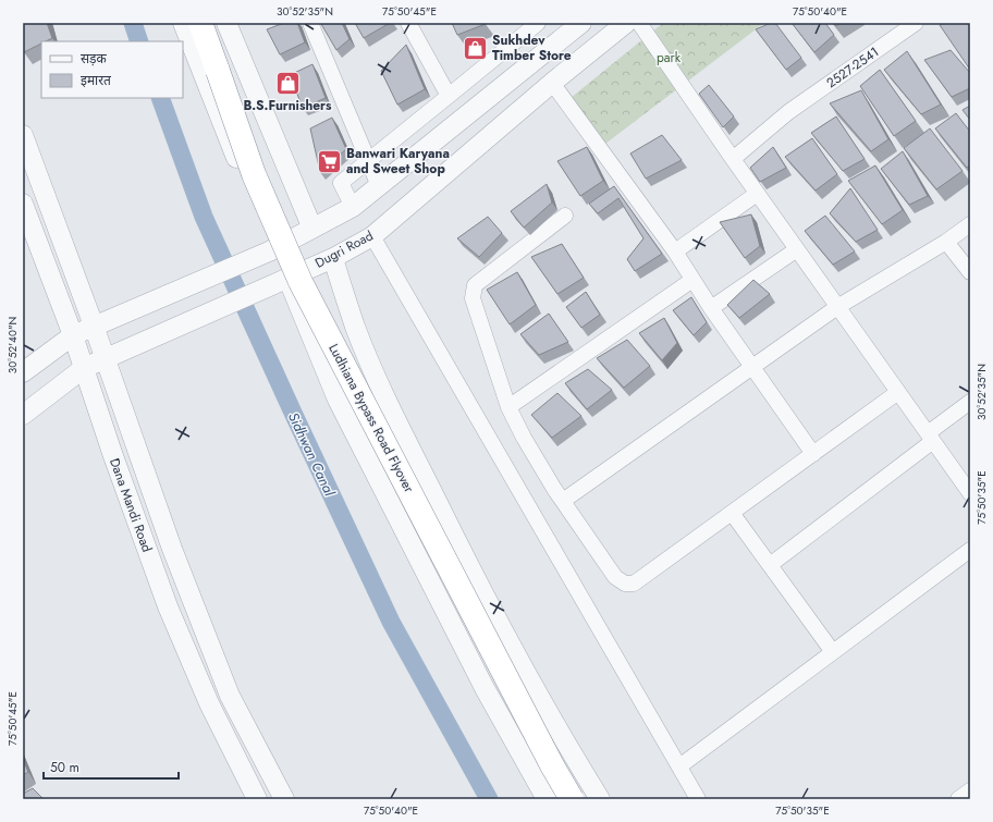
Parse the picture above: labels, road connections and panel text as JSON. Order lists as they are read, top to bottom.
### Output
{
  "streets": {
    "highway": ["Ludhiana Bypass Road Flyover"],
    "street": ["2527-2541", "Dugri Road", "Dana Mandi Road"]
  },
  "crossings": [
    ["Dugri Road", "Dana Mandi Road"]
  ],
  "water": ["Sidhwan Canal"],
  "parks": ["park"],
  "places": {
    "shop": ["Sukhdev Timber Store", "B.S.Furnishers"],
    "supermarket": ["Banwari Karyana and Sweet Shop"]
  },
  "legend": ["सड़क", "इमारत"],
  "scale_bar": "50 m",
  "coordinates": [
    "30°52'35\"N",
    "75°50'45\"E",
    "75°50'40\"E",
    "30°52'40\"N",
    "75°50'35\"E"
  ]
}
